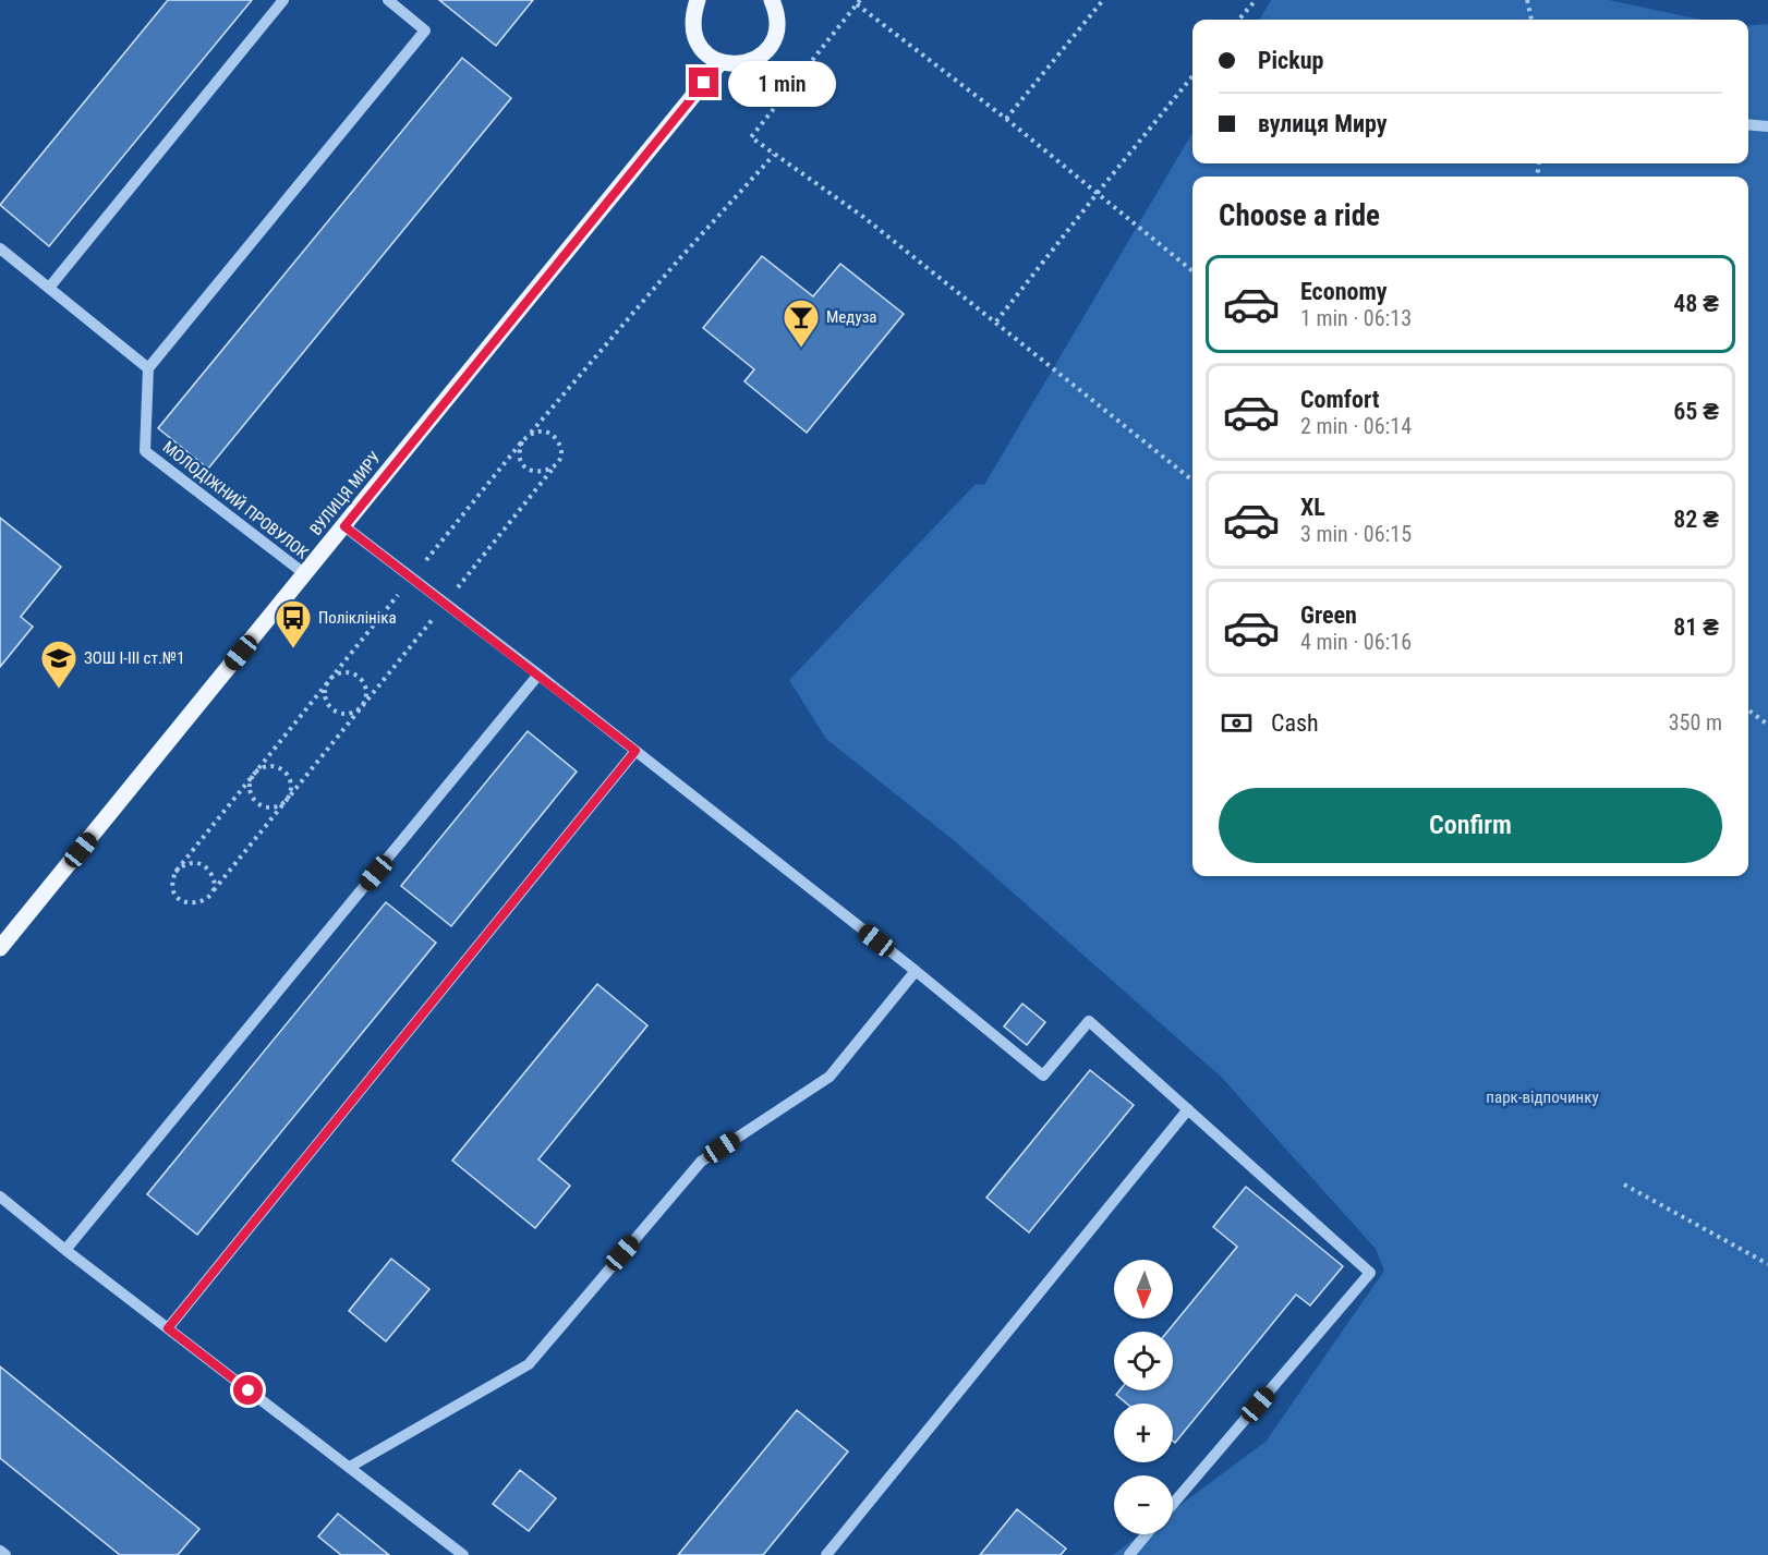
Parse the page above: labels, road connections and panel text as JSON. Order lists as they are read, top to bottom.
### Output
{
  "streets": {
    "main road": ["ВУЛИЦЯ МИРУ"],
    "street": ["МОЛОДІЖНИЙ ПРОВУЛОК"]
  },
  "crossings": [
    ["ВУЛИЦЯ МИРУ", "МОЛОДІЖНИЙ ПРОВУЛОК"]
  ],
  "parks": ["парк-відпочинку"],
  "places": {
    "bar": ["Медуза"],
    "bus stop": ["Поліклініка"],
    "school or university": ["ЗОШ I-III ст.№1"]
  },
  "north": "bottom",
  "page": {
    "banner": ["Pickup", "вулиця Миру"],
    "bubble": "1 min",
    "heading": "Choose a ride",
    "list": [
      {
        "name": "Economy",
        "note": "1 min · 06:13",
        "value": "48 ₴"
      },
      {
        "name": "Comfort",
        "note": "2 min · 06:14",
        "value": "65 ₴"
      },
      {
        "name": "XL",
        "note": "3 min · 06:15",
        "value": "82 ₴"
      },
      {
        "name": "Green",
        "note": "4 min · 06:16",
        "value": "81 ₴"
      }
    ],
    "pay": ["Cash", "350 m"],
    "buttons": "Confirm",
    "map_buttons": ["+", "−"]
  }
}
